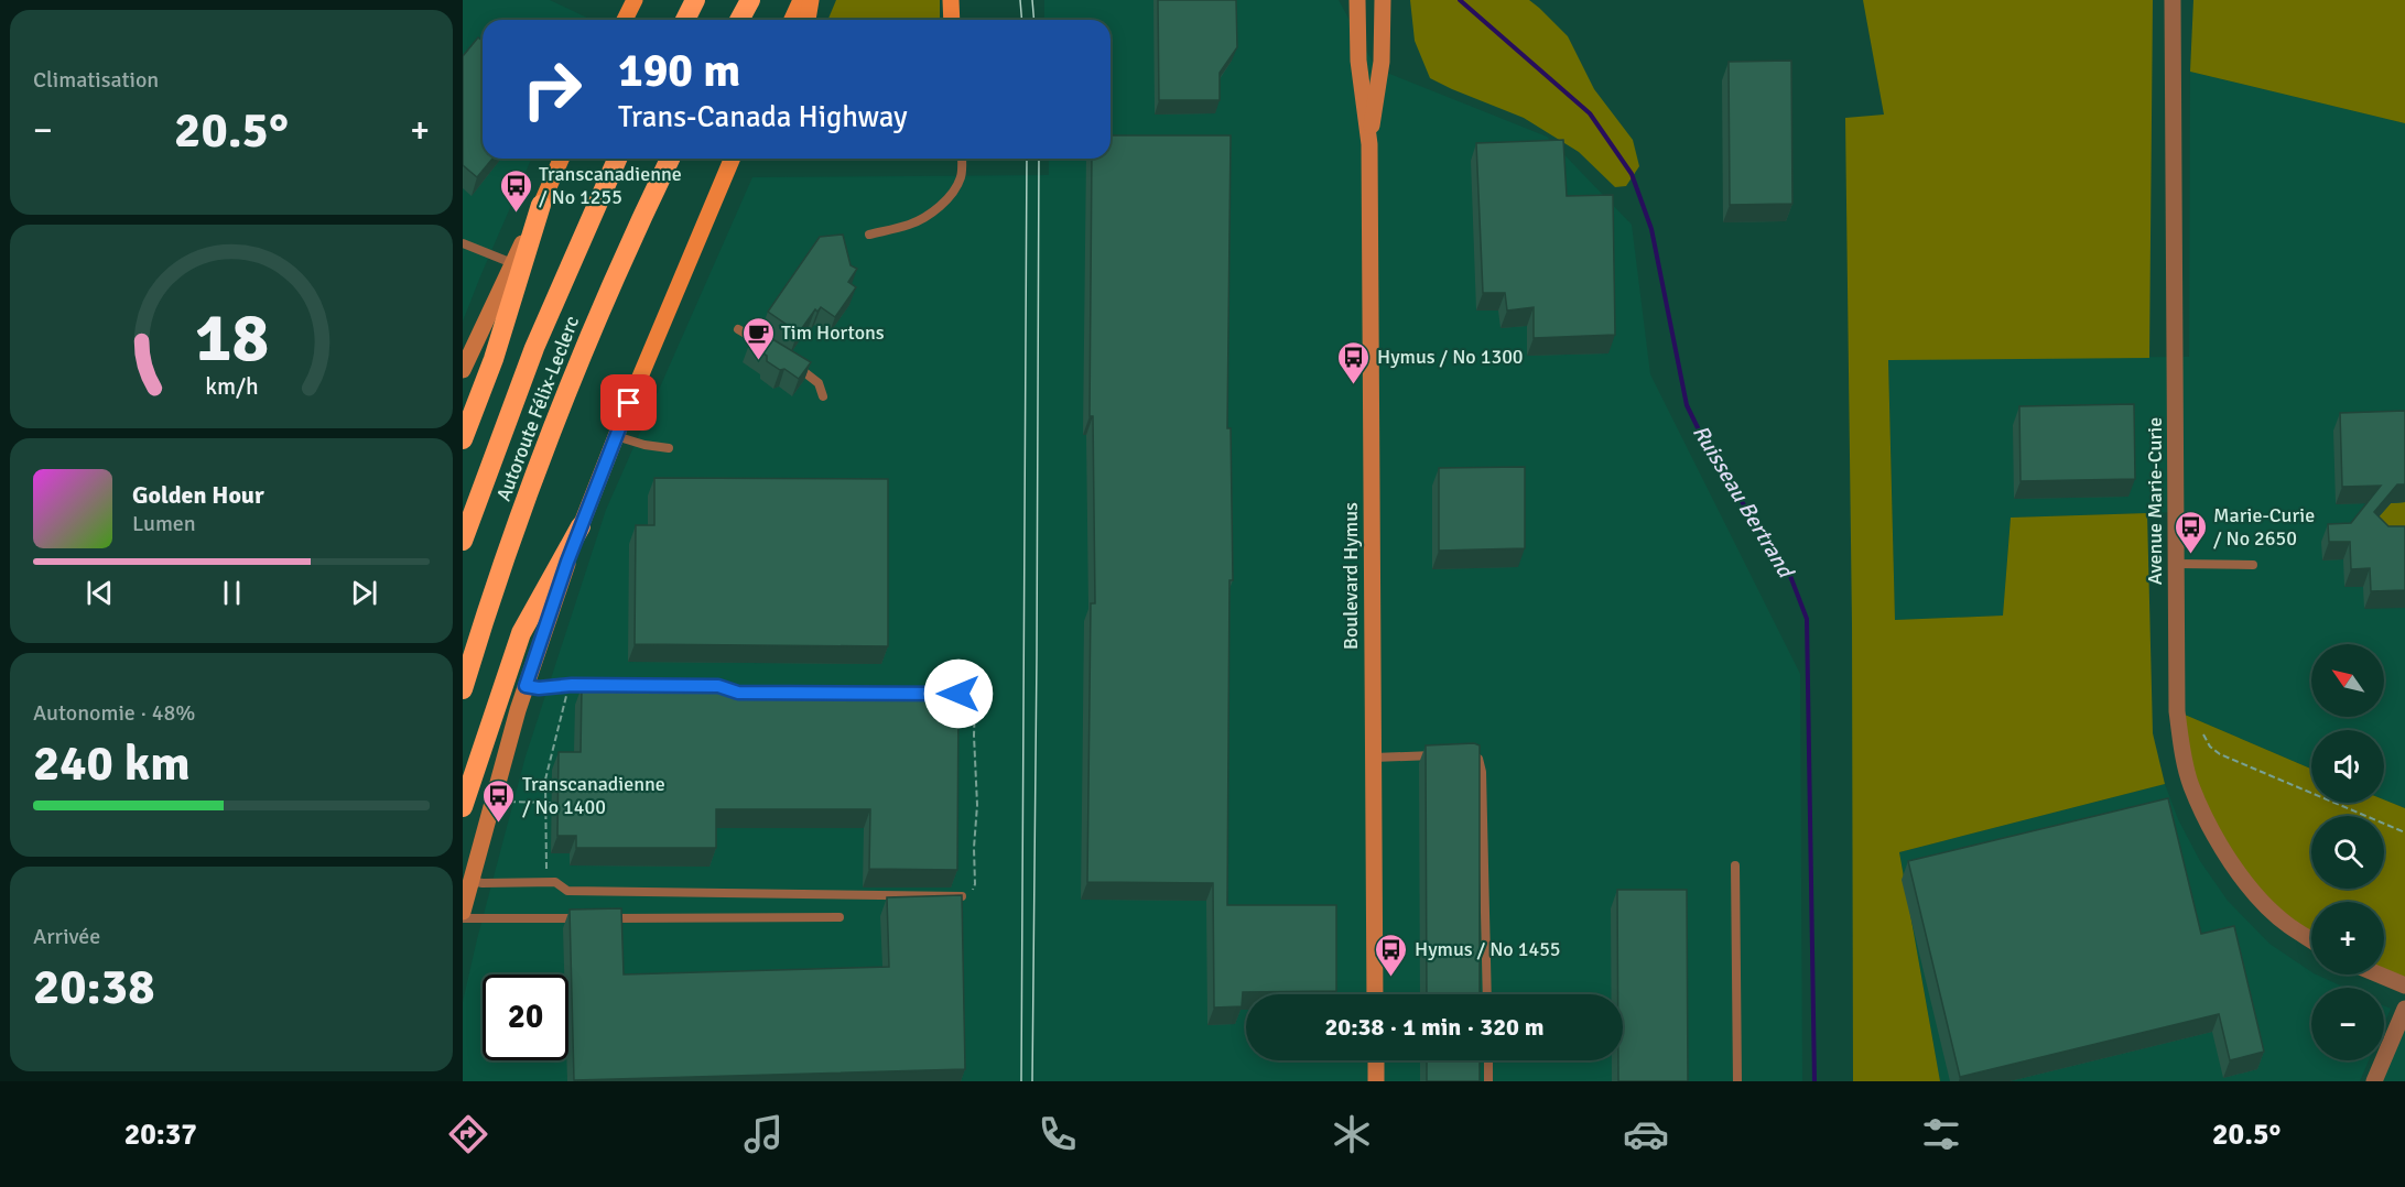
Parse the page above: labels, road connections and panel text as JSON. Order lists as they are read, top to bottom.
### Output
{
  "streets": {
    "highway": ["Autoroute Félix-Leclerc"],
    "street": ["Avenue Marie-Curie", "Boulevard Hymus"]
  },
  "water": ["Ruisseau Bertrand"],
  "places": {
    "bus stop": [
      "Transcanadienne / No 1255",
      "Hymus / No 1300",
      "Marie-Curie / No 2650",
      "Transcanadienne / No 1400",
      "Hymus / No 1455"
    ],
    "cafe": ["Tim Hortons"]
  },
  "north": "top left",
  "page": {
    "tile": [
      "Climatisation",
      ["Autonomie · 48%", "240 km"],
      ["Arrivée", "20:38"]
    ],
    "turn": ["190 m", "Trans-Canada Highway"],
    "heat": ["−", "20.5°", "+"],
    "song": ["Golden Hour", "Lumen"],
    "map_buttons": ["+", "−"],
    "limit": "20",
    "trip": "20:38 · 1 min · 320 m",
    "tabs": ["20:37", "20.5°"],
    "gauge": ["18", "km/h"]
  }
}
